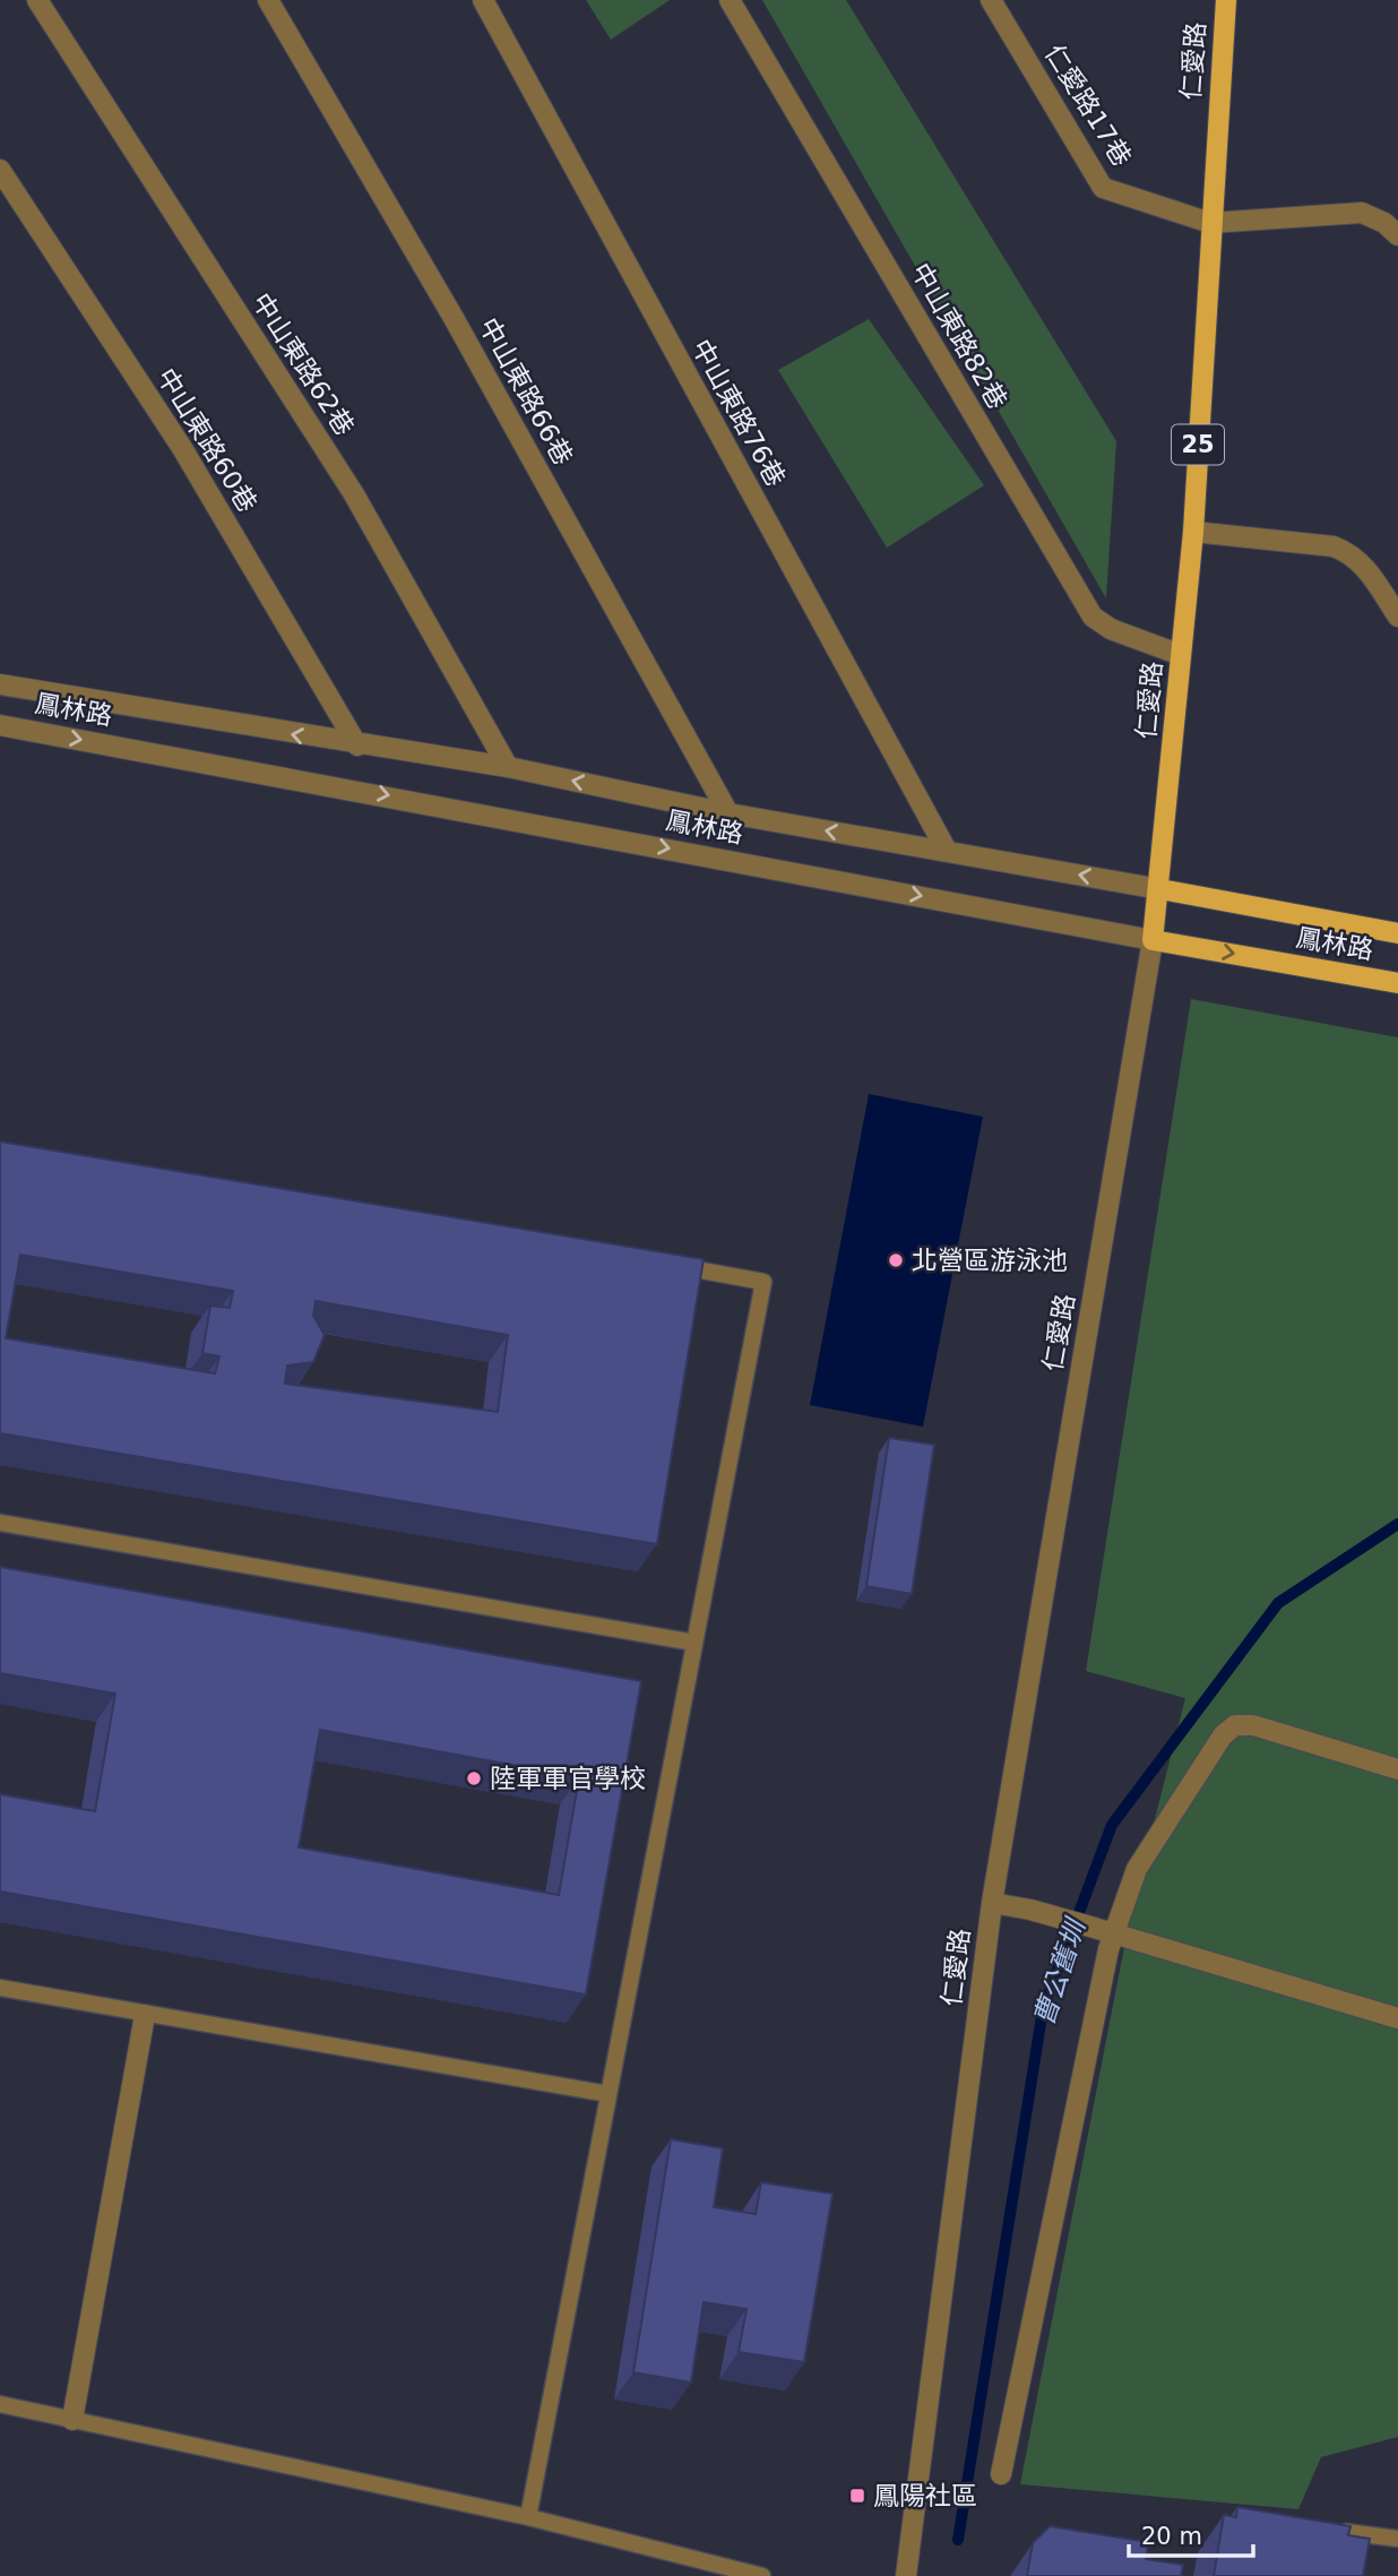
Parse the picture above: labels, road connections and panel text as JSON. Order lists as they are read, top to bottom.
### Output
{
  "streets": {
    "main road": ["仁愛路", "25", "鳳林路"],
    "street": [
      "仁愛路17巷",
      "中山東路82巷",
      "中山東路62巷",
      "中山東路66巷",
      "中山東路76巷",
      "中山東路60巷"
    ]
  },
  "crossings": [
    ["仁愛路", "仁愛路17巷"],
    ["仁愛路", "中山東路82巷"],
    ["仁愛路", "鳳林路"],
    ["中山東路62巷", "鳳林路"],
    ["中山東路66巷", "鳳林路"],
    ["中山東路76巷", "鳳林路"],
    ["中山東路60巷", "鳳林路"]
  ],
  "water": ["曹公舊圳"],
  "places": {
    "other": ["北營區游泳池", "陸軍軍官學校"],
    "transit": ["鳳陽社區"]
  },
  "scale_bar": "20 m"
}
